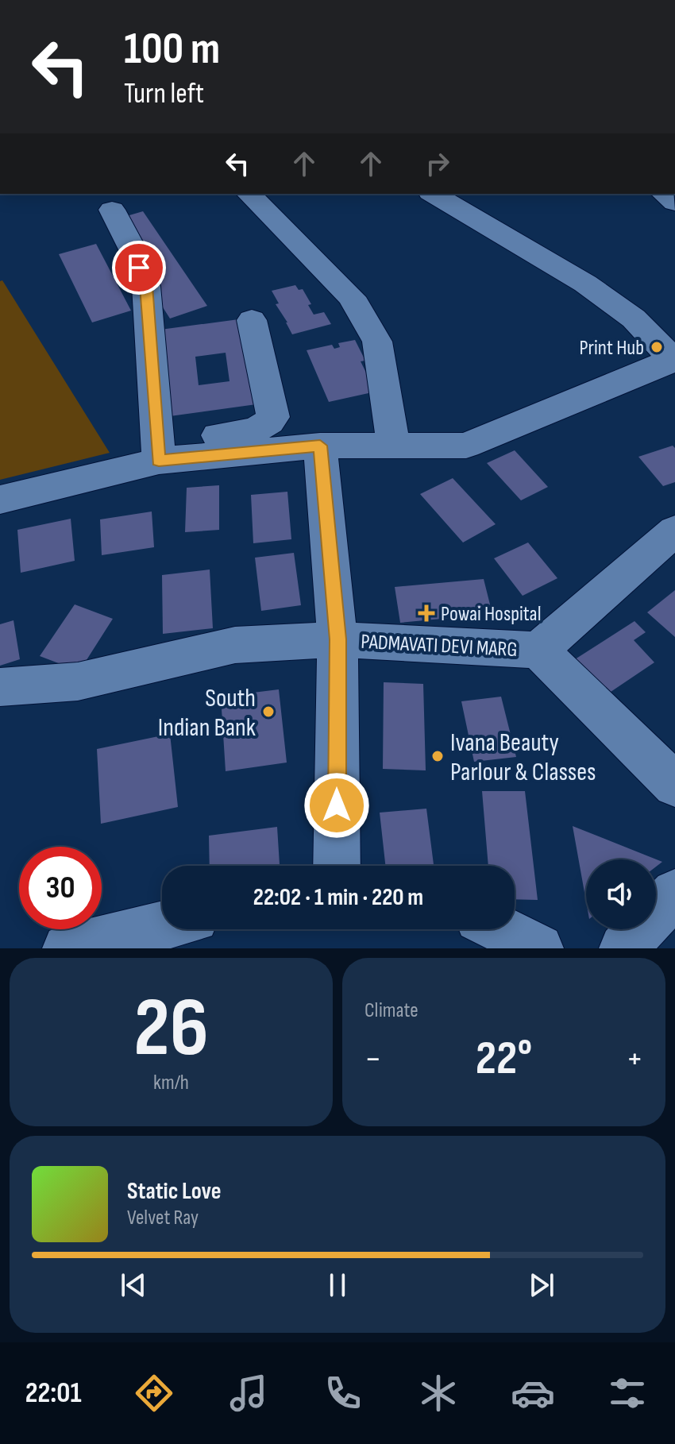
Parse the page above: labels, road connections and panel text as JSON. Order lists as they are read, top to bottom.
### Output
{
  "streets": {
    "street": ["PADMAVATI DEVI MARG"]
  },
  "places": {
    "other": ["Print Hub", "South Indian Bank", "Ivana Beauty Parlour & Classes"],
    "health": ["Powai Hospital"]
  },
  "page": {
    "turn": ["100 m", "Turn left"],
    "limit": "30",
    "trip": "22:02 · 1 min · 220 m",
    "tile": [
      ["26", "km/h"],
      "Climate"
    ],
    "heat": ["−", "22°", "+"],
    "song": ["Static Love", "Velvet Ray"],
    "tabs": "22:01"
  }
}
